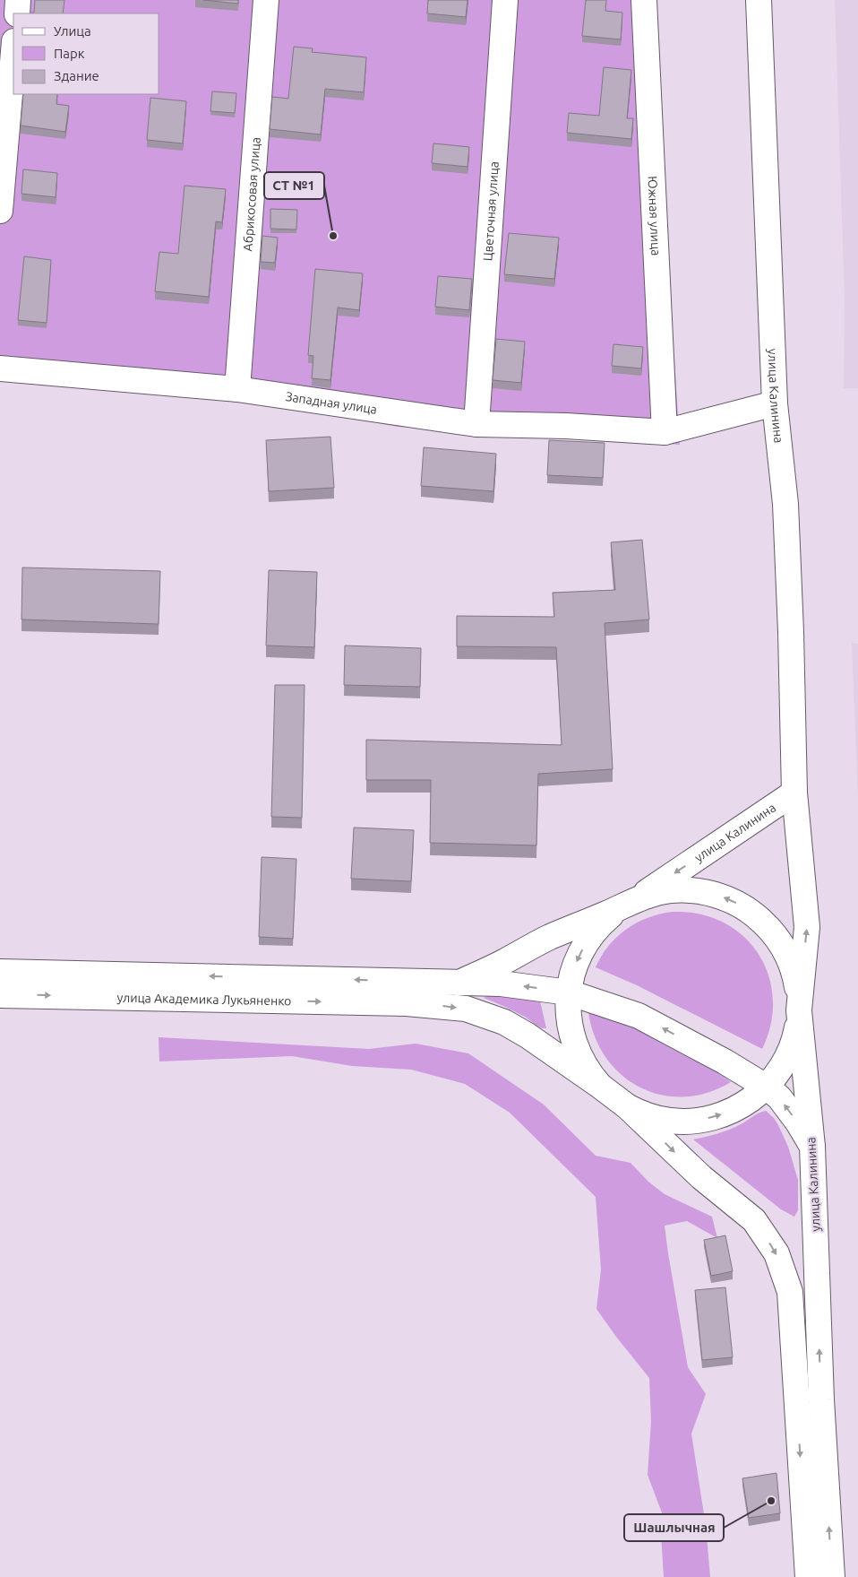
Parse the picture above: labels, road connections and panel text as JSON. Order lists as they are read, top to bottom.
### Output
{
  "streets": {
    "main road": [
      "Абрикосовая улица",
      "Цветочная улица",
      "Южная улица",
      "улица Калинина",
      "Западная улица",
      "улица Академика Лукьяненко"
    ]
  },
  "crossings": [
    ["Абрикосовая улица", "Западная улица"],
    ["Цветочная улица", "Западная улица"],
    ["Южная улица", "Западная улица"],
    ["улица Калинина", "Западная улица"]
  ],
  "places": ["СТ №1", "Шашлычная"],
  "legend": ["Улица", "Парк", "Здание"]
}
